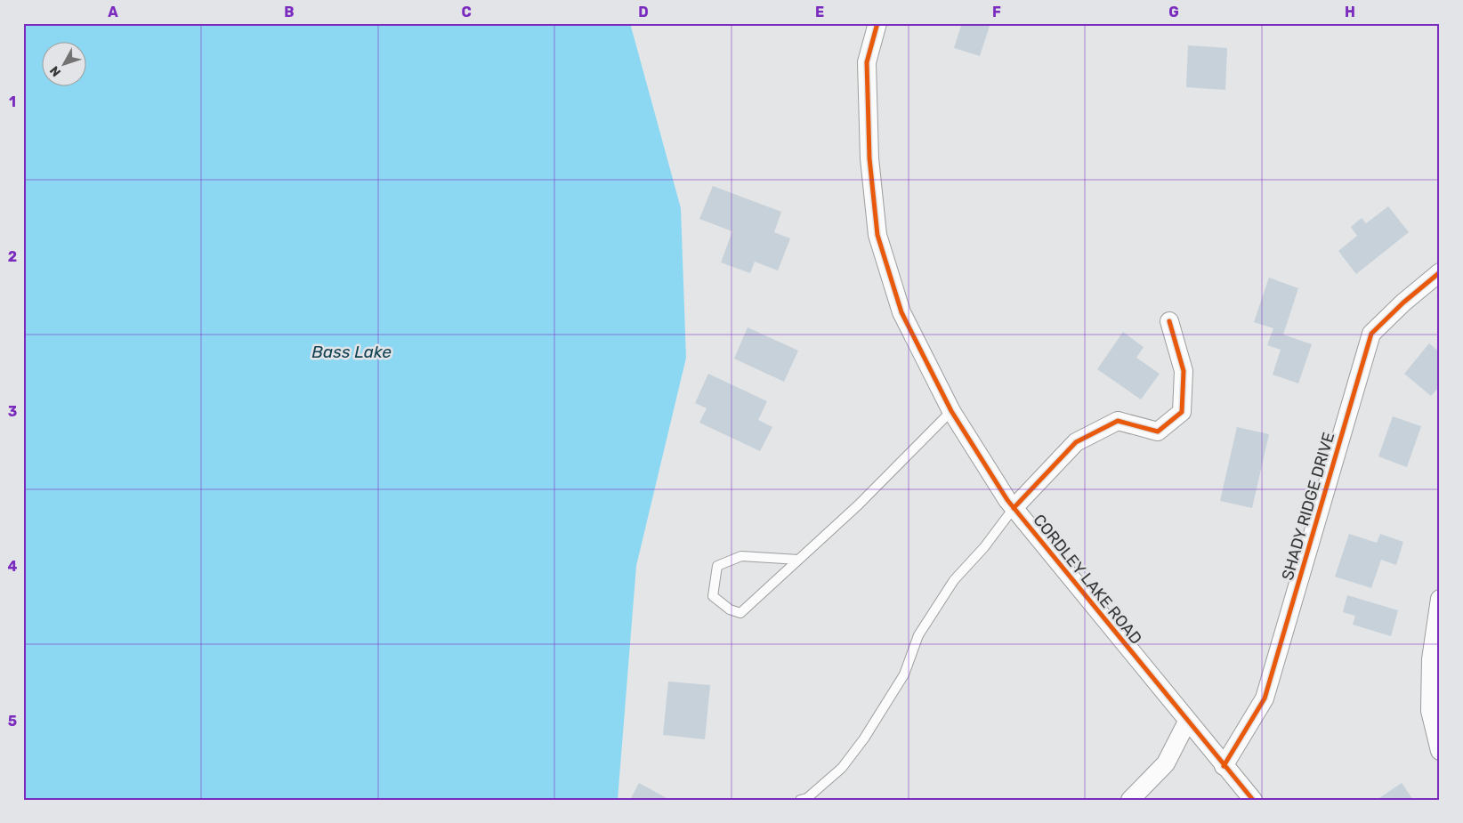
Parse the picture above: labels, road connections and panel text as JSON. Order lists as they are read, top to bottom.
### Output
{
  "streets": {
    "street": ["SHADY RIDGE DRIVE", "CORDLEY LAKE ROAD"]
  },
  "crossings": [
    ["SHADY RIDGE DRIVE", "CORDLEY LAKE ROAD"]
  ],
  "water": ["Bass Lake"],
  "north": "bottom left",
  "grid": {
    "columns": [
      "A",
      "B",
      "C",
      "D",
      "E",
      "F",
      "G",
      "H"
    ],
    "rows": [
      "1",
      "2",
      "3",
      "4",
      "5"
    ]
  }
}
